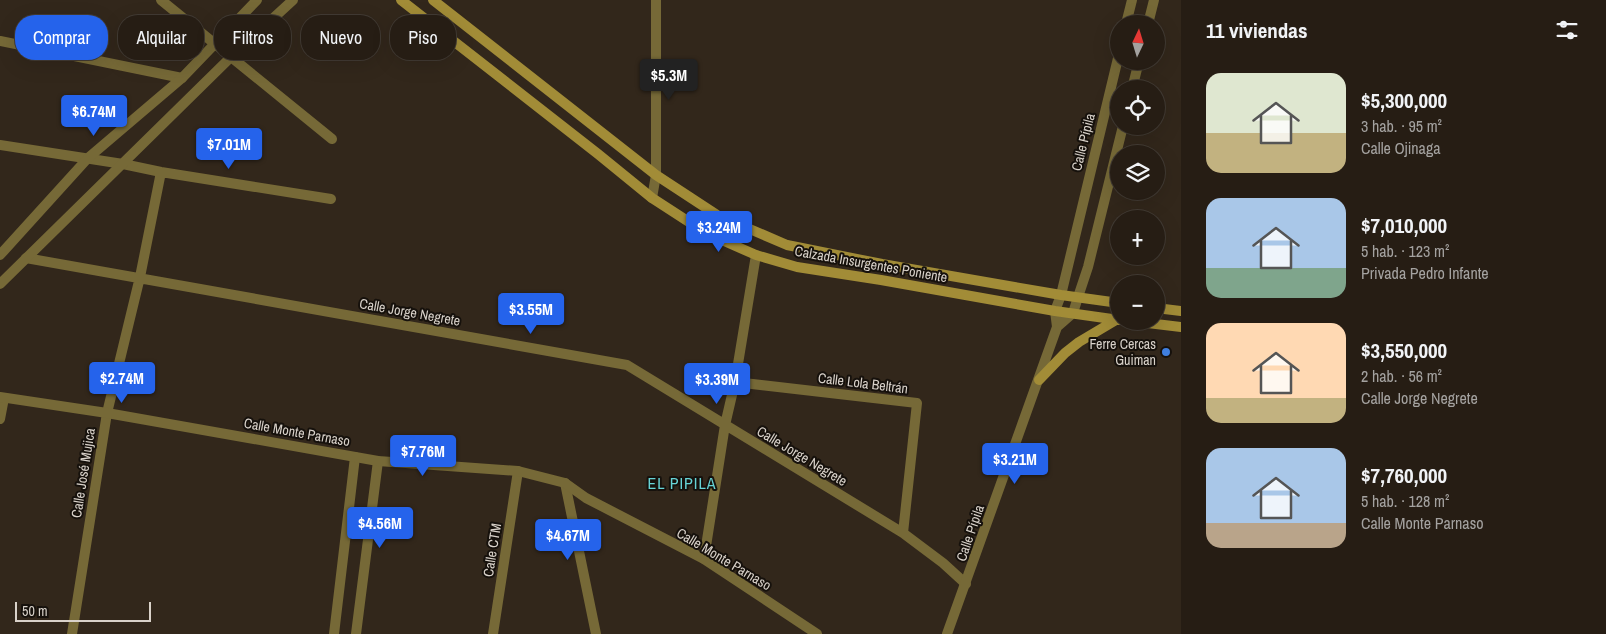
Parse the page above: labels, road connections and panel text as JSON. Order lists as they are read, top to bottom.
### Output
{
  "streets": {
    "main road": ["Calzada Insurgentes Poniente"],
    "street": [
      "Calle Pípila",
      "Calle Jorge Negrete",
      "Calle Lola Beltrán",
      "Calle Monte Parnaso",
      "Calle José Mujica",
      "Calle CTM"
    ]
  },
  "crossings": [
    ["Calle Pípila", "Calzada Insurgentes Poniente"],
    ["Calle Pípila", "Calle Jorge Negrete"],
    ["Calle Jorge Negrete", "Calle Lola Beltrán"],
    ["Calle Jorge Negrete", "Calle José Mujica"],
    ["Calle Monte Parnaso", "Calle José Mujica"],
    ["Calle Monte Parnaso", "Calle CTM"]
  ],
  "districts": ["EL PIPILA"],
  "places": ["Ferre Cercas Guiman"],
  "scale_bar": "50 m",
  "north": "top",
  "page": {
    "heading": "11 viviendas",
    "map_buttons": ["+", "−"],
    "chip": [
      "Comprar",
      "Alquilar",
      "Filtros",
      "Nuevo",
      "Piso"
    ],
    "price": [
      "$5.3M",
      "$6.74M",
      "$7.01M",
      "$3.24M",
      "$3.55M",
      "$2.74M",
      "$3.39M",
      "$7.76M",
      "$3.21M",
      "$4.56M",
      "$4.67M"
    ],
    "list": [
      {
        "name": "$5,300,000",
        "note": "3 hab. · 95 m² · Calle Ojinaga"
      },
      {
        "name": "$7,010,000",
        "note": "5 hab. · 123 m² · Privada Pedro Infante"
      },
      {
        "name": "$3,550,000",
        "note": "2 hab. · 56 m² · Calle Jorge Negrete"
      },
      {
        "name": "$7,760,000",
        "note": "5 hab. · 128 m² · Calle Monte Parnaso"
      }
    ],
    "scale": "50 m"
  }
}
